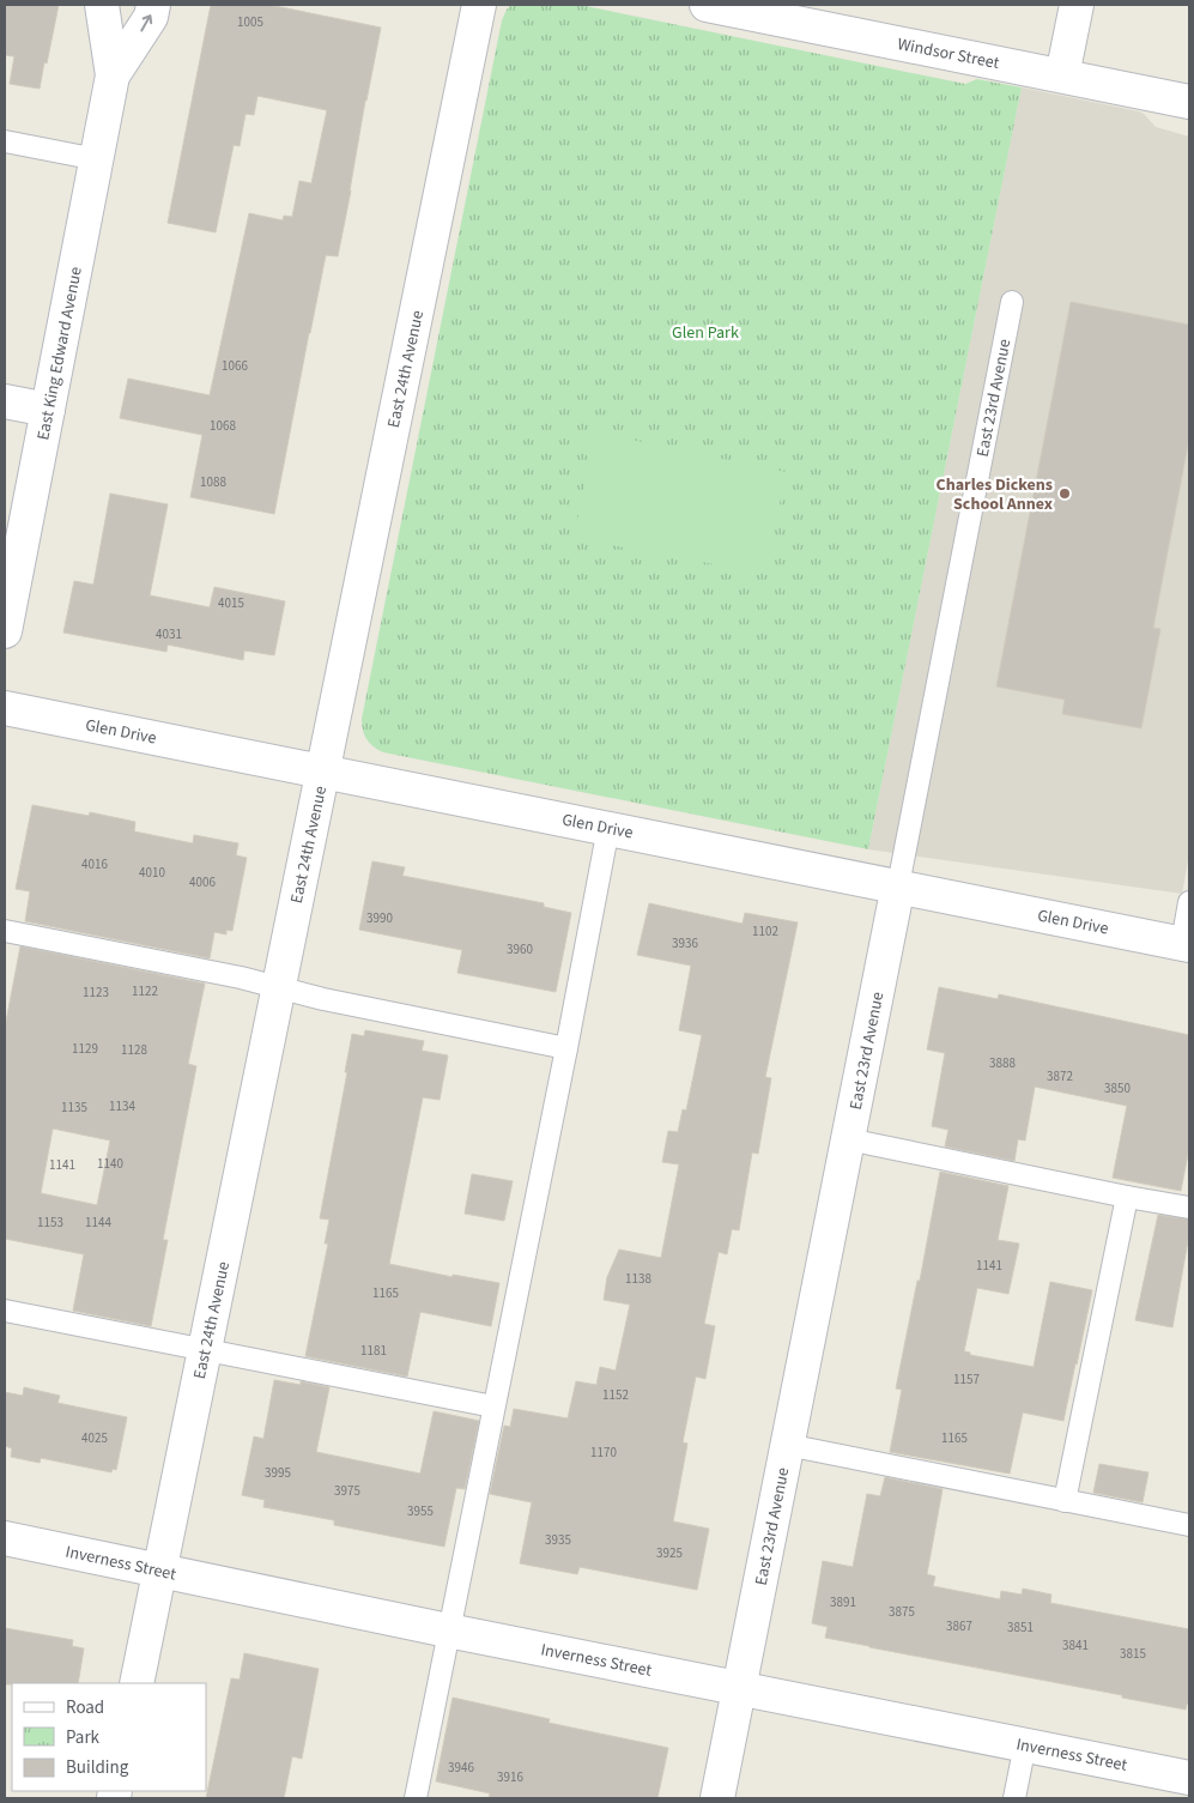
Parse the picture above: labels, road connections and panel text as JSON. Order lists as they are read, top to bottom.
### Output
{
  "streets": {
    "street": [
      "Windsor Street",
      "East King Edward Avenue",
      "East 24th Avenue",
      "East 23rd Avenue",
      "Glen Drive",
      "Inverness Street"
    ]
  },
  "crossings": [
    ["East 24th Avenue", "Glen Drive"],
    ["East 24th Avenue", "Inverness Street"],
    ["East 23rd Avenue", "Glen Drive"],
    ["East 23rd Avenue", "Inverness Street"]
  ],
  "parks": ["Glen Park"],
  "places": ["Charles Dickens School Annex"],
  "house_numbers": [
    "1005",
    "1066",
    "1068",
    "1088",
    "4015",
    "4031",
    "4016",
    "4010",
    "4006",
    "3990",
    "1102",
    "3936",
    "3960",
    "1122",
    "1123",
    "1129",
    "1128",
    "3888",
    "3872",
    "3850",
    "1134",
    "1135",
    "1140",
    "1141",
    "1153",
    "1144",
    "1141",
    "1138",
    "1165",
    "1181",
    "1157",
    "1152",
    "4025",
    "1165",
    "1170",
    "3995",
    "3975",
    "3955",
    "3935",
    "3925",
    "3891",
    "3875",
    "3867",
    "3851",
    "3841",
    "3815",
    "3946",
    "3916"
  ],
  "legend": ["Road", "Park", "Building"]
}
